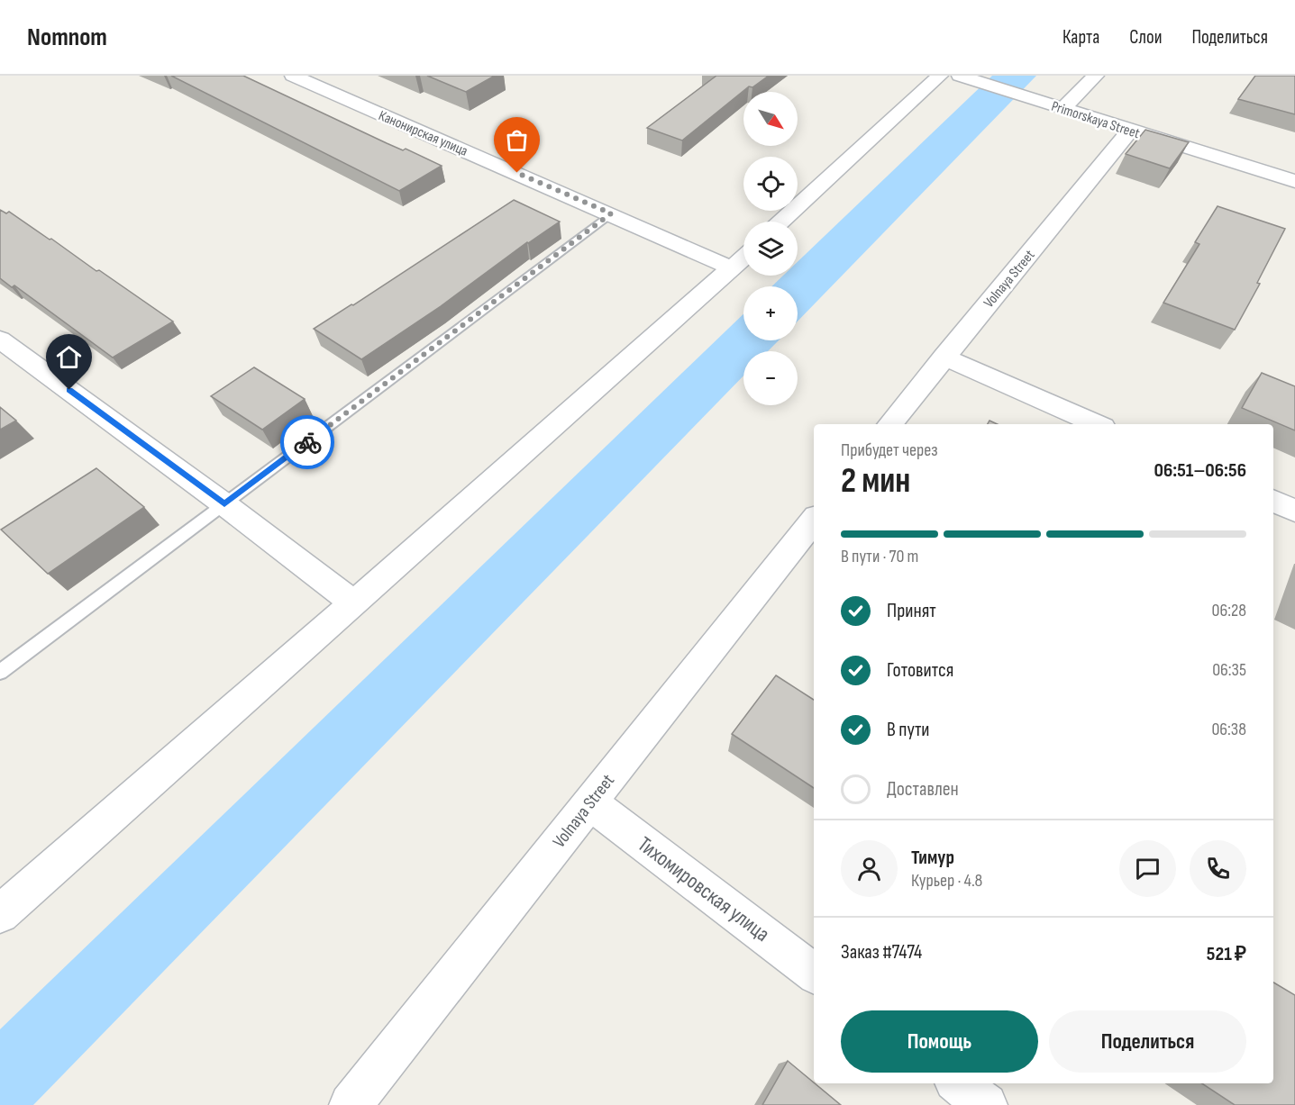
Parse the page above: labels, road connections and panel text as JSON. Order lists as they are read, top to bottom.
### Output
{
  "streets": {
    "street": [
      "Primorskaya Street",
      "Канонирская улица",
      "Volnaya Street",
      "Тихомировская улица"
    ]
  },
  "crossings": [
    ["Primorskaya Street", "Volnaya Street"],
    ["Volnaya Street", "Тихомировская улица"]
  ],
  "north": "bottom right",
  "page": {
    "header": "Nomnom",
    "nav": ["Карта", "Слои", "Поделиться"],
    "map_buttons": ["+", "−"],
    "heading": ["2 мин", "Прибудет через", "06:51–06:56"],
    "panel": [
      "Тимур",
      "Курьер · 4.8",
      "Заказ #7474",
      "521 ₽"
    ],
    "bar": "В пути · 70 m",
    "list": [
      ["Принят", "06:28"],
      ["Готовится", "06:35"],
      ["В пути", "06:38"],
      "Доставлен"
    ],
    "buttons": ["Помощь", "Поделиться"]
  }
}
